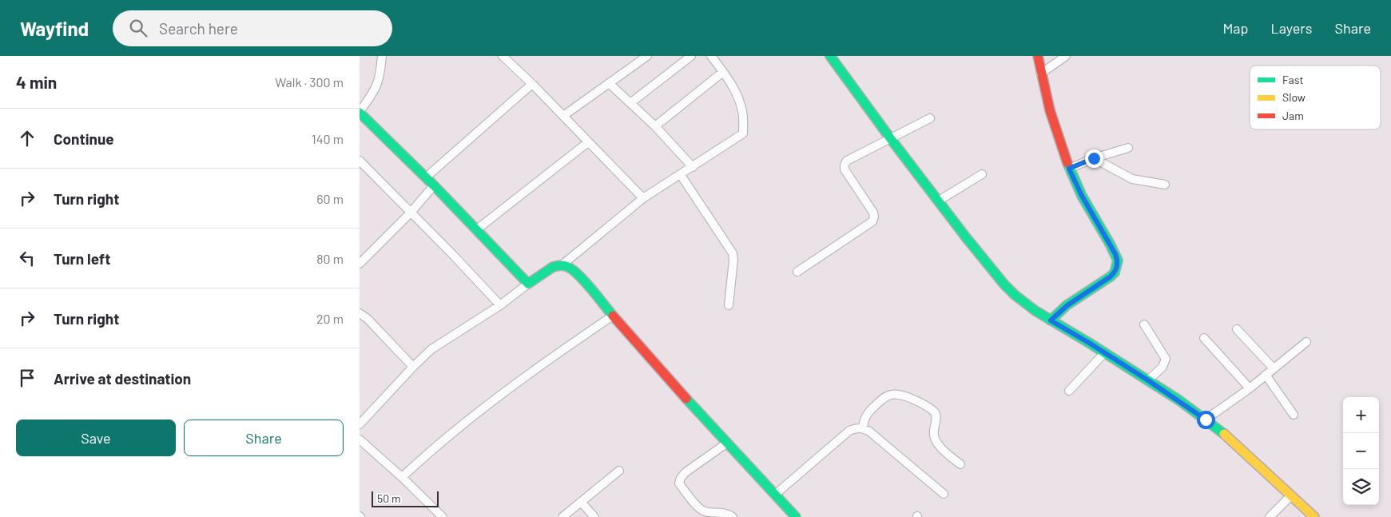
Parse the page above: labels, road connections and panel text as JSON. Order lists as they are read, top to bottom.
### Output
{
  "legend": ["Fast", "Slow", "Jam"],
  "scale_bar": "50 m",
  "page": {
    "header": "Wayfind",
    "search": "Search here",
    "nav": ["Map", "Layers", "Share"],
    "heading": ["4 min", "Walk · 300 m"],
    "list": [
      ["Continue", "140 m"],
      ["Turn right", "60 m"],
      ["Turn left", "80 m"],
      ["Turn right", "20 m"],
      "Arrive at destination"
    ],
    "map_buttons": ["+", "−"],
    "buttons": ["Save", "Share"],
    "scale": "50 m"
  }
}
